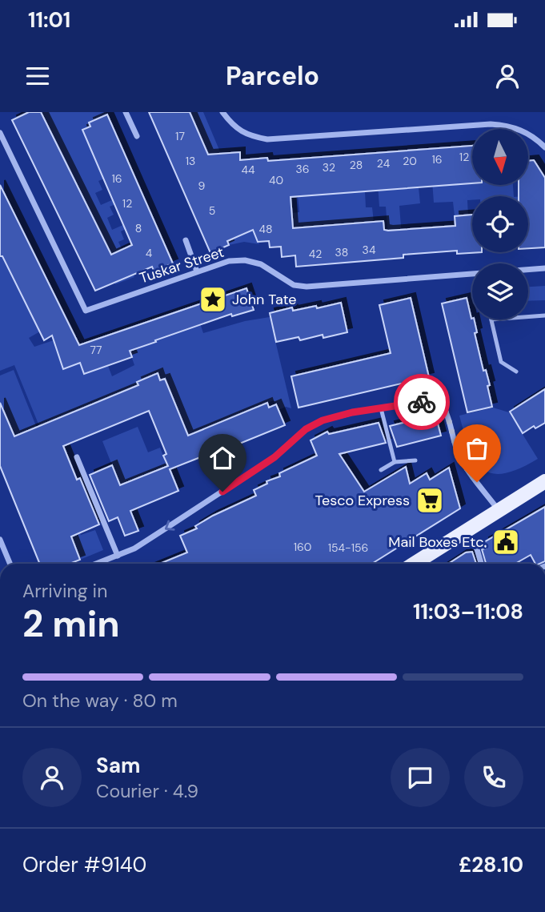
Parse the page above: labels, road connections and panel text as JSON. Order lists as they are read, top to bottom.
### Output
{
  "streets": {
    "street": ["Tuskar Street"]
  },
  "places": {
    "place": ["John Tate"],
    "supermarket": ["Tesco Express"],
    "public building": ["Mail Boxes Etc."]
  },
  "house_numbers": [
    "17",
    "12",
    "16",
    "13",
    "20",
    "24",
    "28",
    "32",
    "36",
    "44",
    "16",
    "40",
    "9",
    "12",
    "5",
    "8",
    "48",
    "34",
    "38",
    "4",
    "42",
    "77",
    "160",
    "154-156"
  ],
  "north": "bottom",
  "page": {
    "status": "11:01",
    "header": "Parcelo",
    "heading": ["2 min", "Arriving in", "11:03–11:08"],
    "panel": [
      "Sam",
      "Courier · 4.9",
      "Order #9140",
      "£28.10"
    ],
    "bar": "On the way · 80 m"
  }
}
